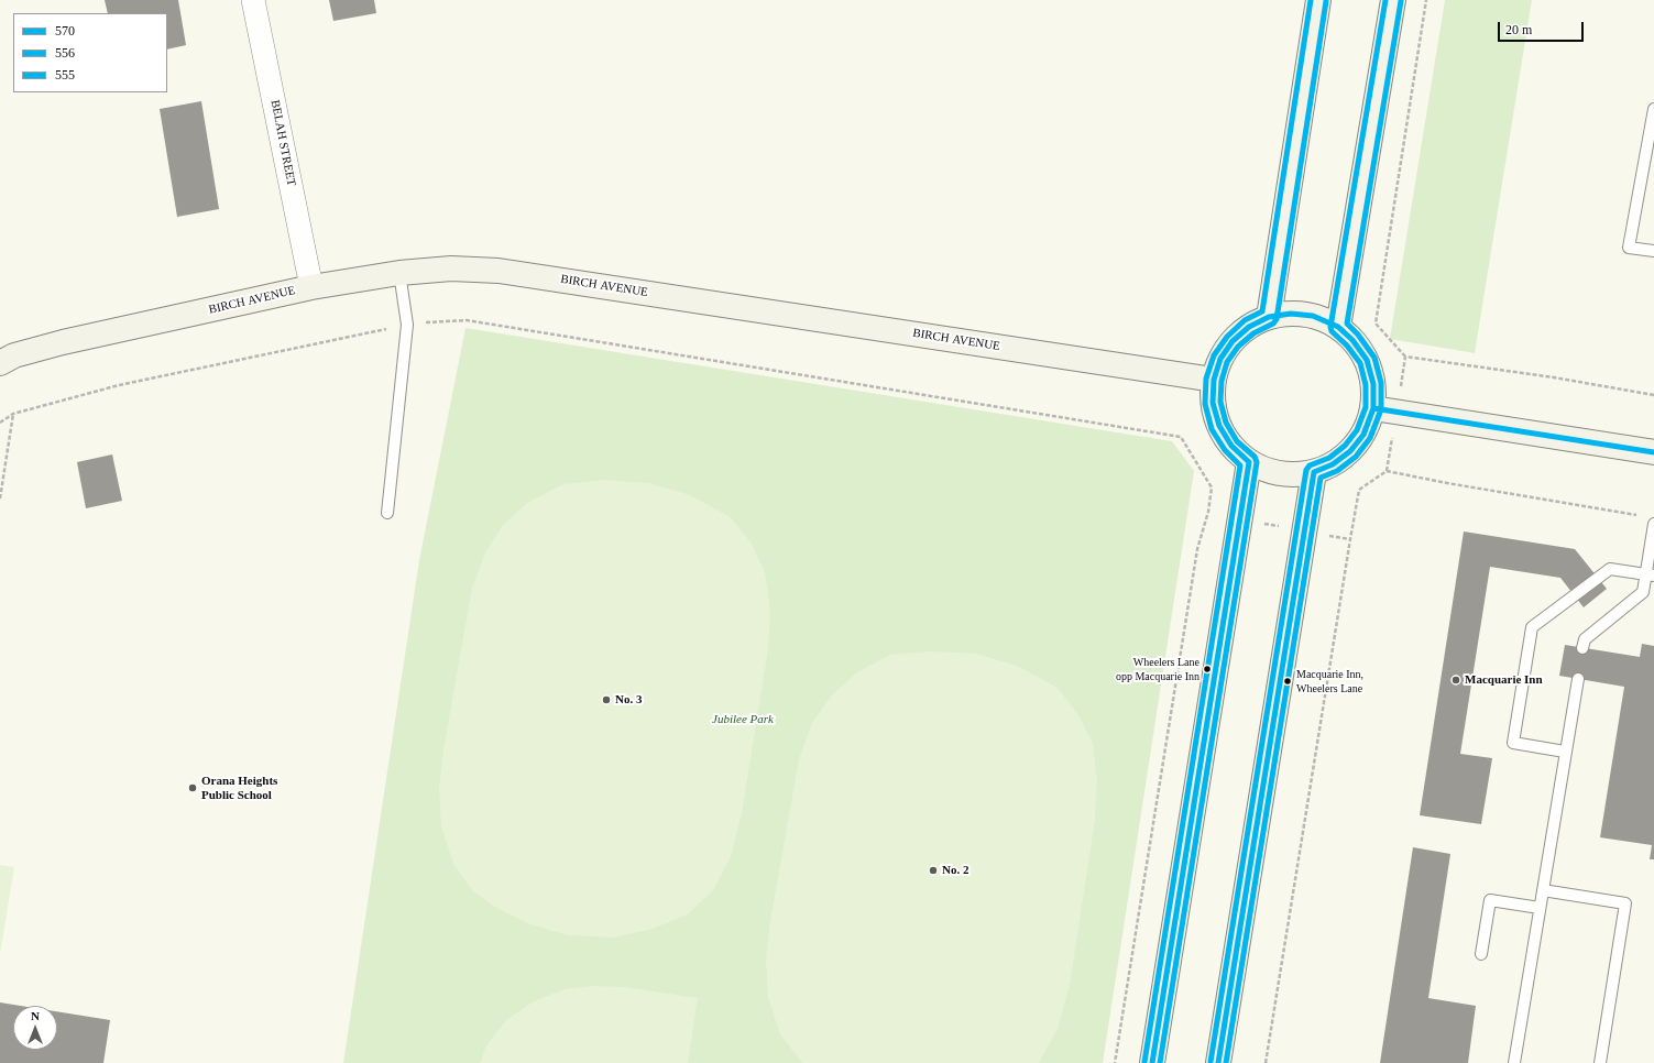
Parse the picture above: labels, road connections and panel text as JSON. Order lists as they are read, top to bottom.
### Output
{
  "streets": {
    "main road": ["BIRCH AVENUE"],
    "street": ["BELAH STREET"]
  },
  "crossings": [
    ["BELAH STREET", "BIRCH AVENUE"]
  ],
  "parks": ["Jubilee Park"],
  "places": [
    "Wheelers Lane opp Macquarie Inn",
    "Macquarie Inn",
    "Macquarie Inn, Wheelers Lane",
    "No. 3",
    "Orana Heights Public School",
    "No. 2"
  ],
  "lines": ["transit line 555", "transit line 556", "transit line 570"],
  "legend": ["570", "556", "555"],
  "scale_bar": "20 m",
  "north": "top"
}
